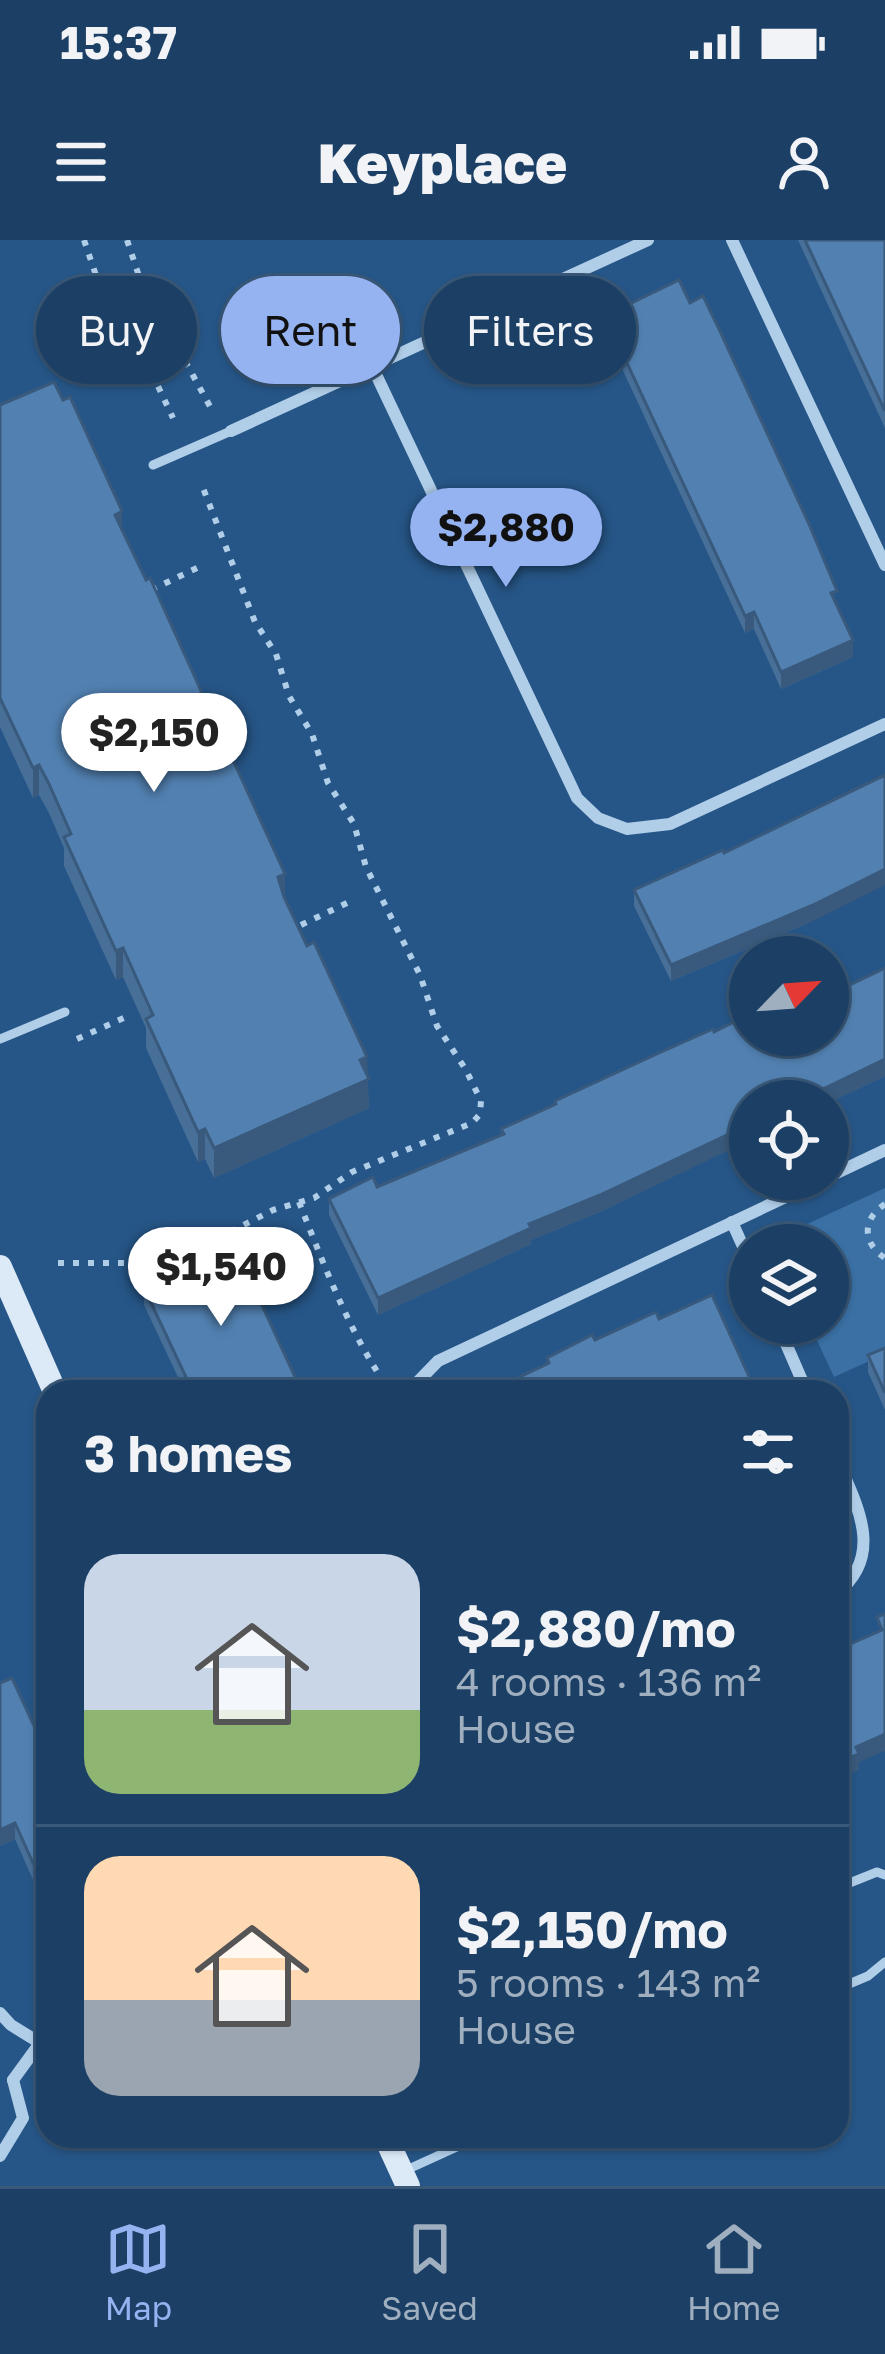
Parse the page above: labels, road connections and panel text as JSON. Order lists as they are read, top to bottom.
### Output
{
  "north": "top right",
  "page": {
    "status": "15:37",
    "header": "Keyplace",
    "chip": ["Buy", "Rent", "Filters"],
    "price": ["$2,880", "$2,150", "$1,540"],
    "heading": "3 homes",
    "list": [
      {
        "name": "$2,880/mo",
        "note": "4 rooms · 136 m² · House"
      },
      {
        "name": "$2,150/mo",
        "note": "5 rooms · 143 m² · House"
      }
    ],
    "tabs": ["Map", "Saved", "Home"]
  }
}
